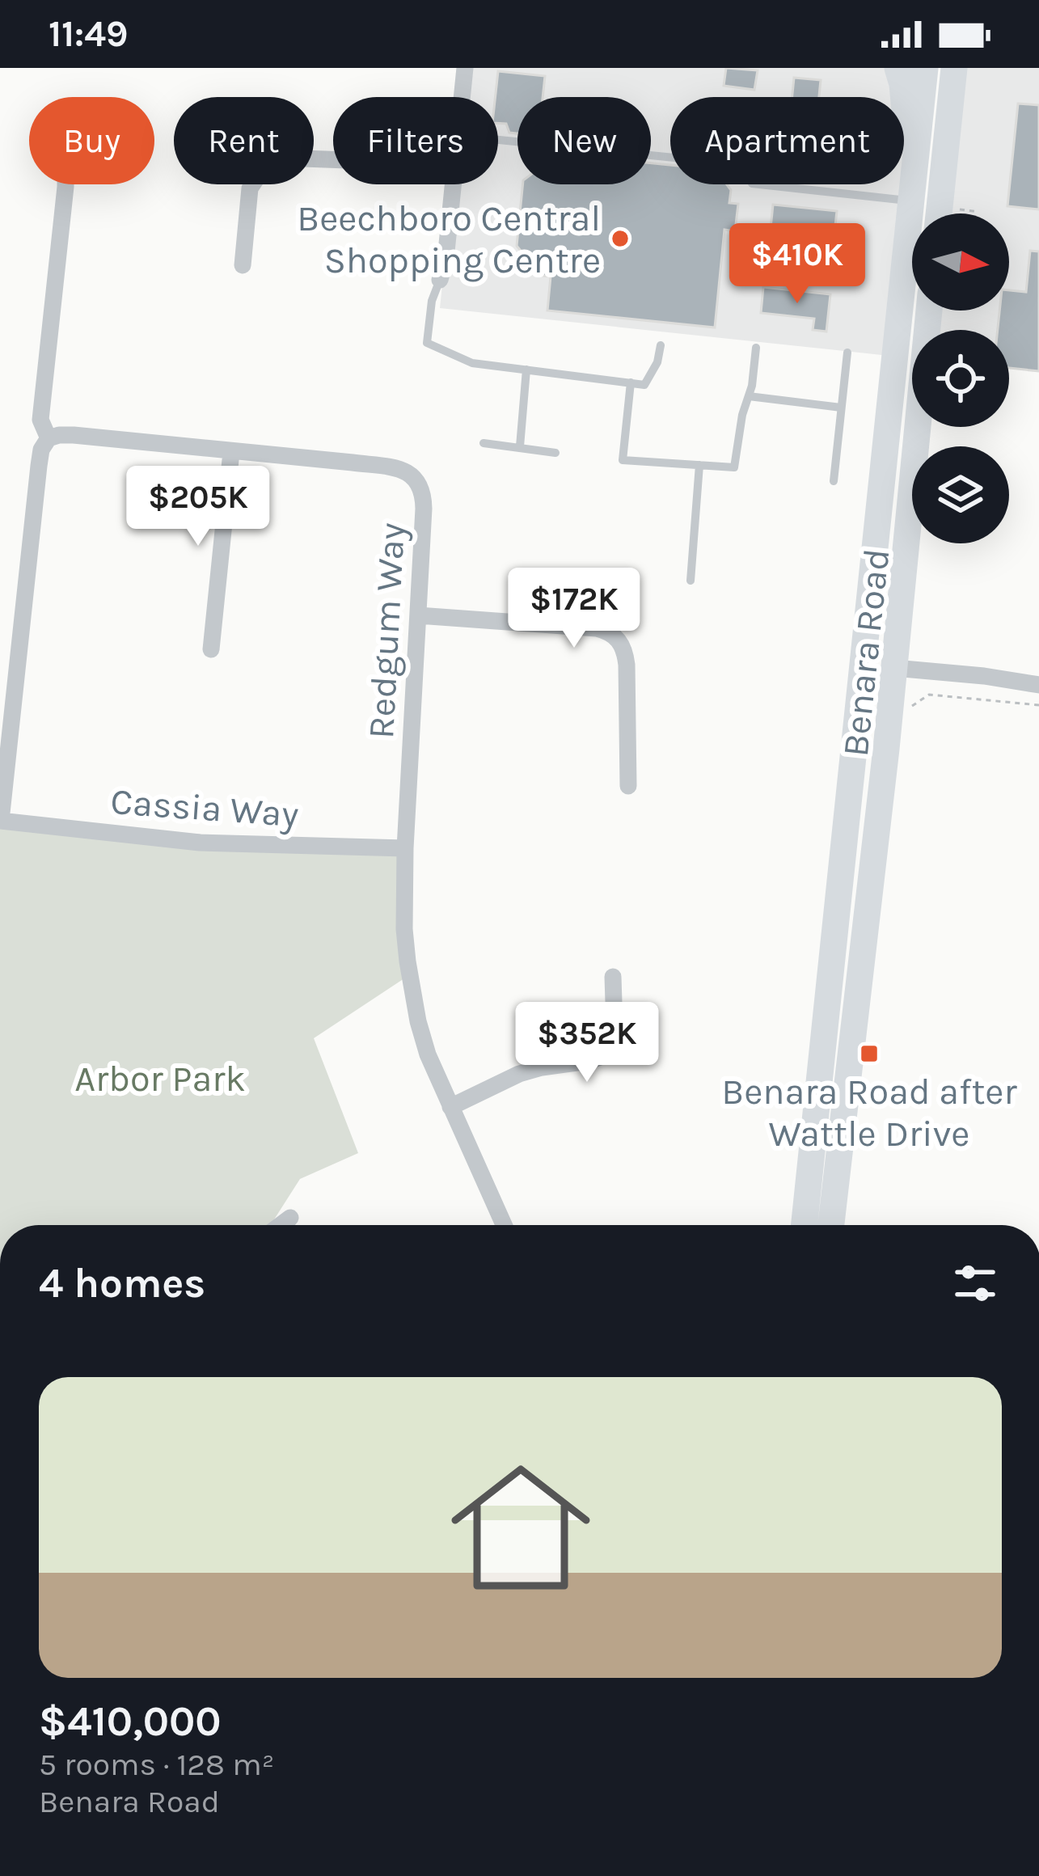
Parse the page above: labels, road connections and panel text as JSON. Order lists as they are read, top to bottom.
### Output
{
  "streets": {
    "main road": ["Benara Road"],
    "street": ["Redgum Way", "Cassia Way"]
  },
  "crossings": [
    ["Redgum Way", "Cassia Way"]
  ],
  "parks": ["Arbor Park"],
  "places": {
    "other": ["Beechboro Central Shopping Centre"],
    "transit": ["Benara Road after Wattle Drive"]
  },
  "north": "right",
  "page": {
    "status": "11:49",
    "chip": [
      "Buy",
      "Rent",
      "Filters",
      "New",
      "Apartment"
    ],
    "price": [
      "$410K",
      "$205K",
      "$172K",
      "$352K"
    ],
    "heading": "4 homes",
    "list": [
      {
        "name": "$410,000",
        "note": "5 rooms · 128 m² · Benara Road"
      }
    ]
  }
}
